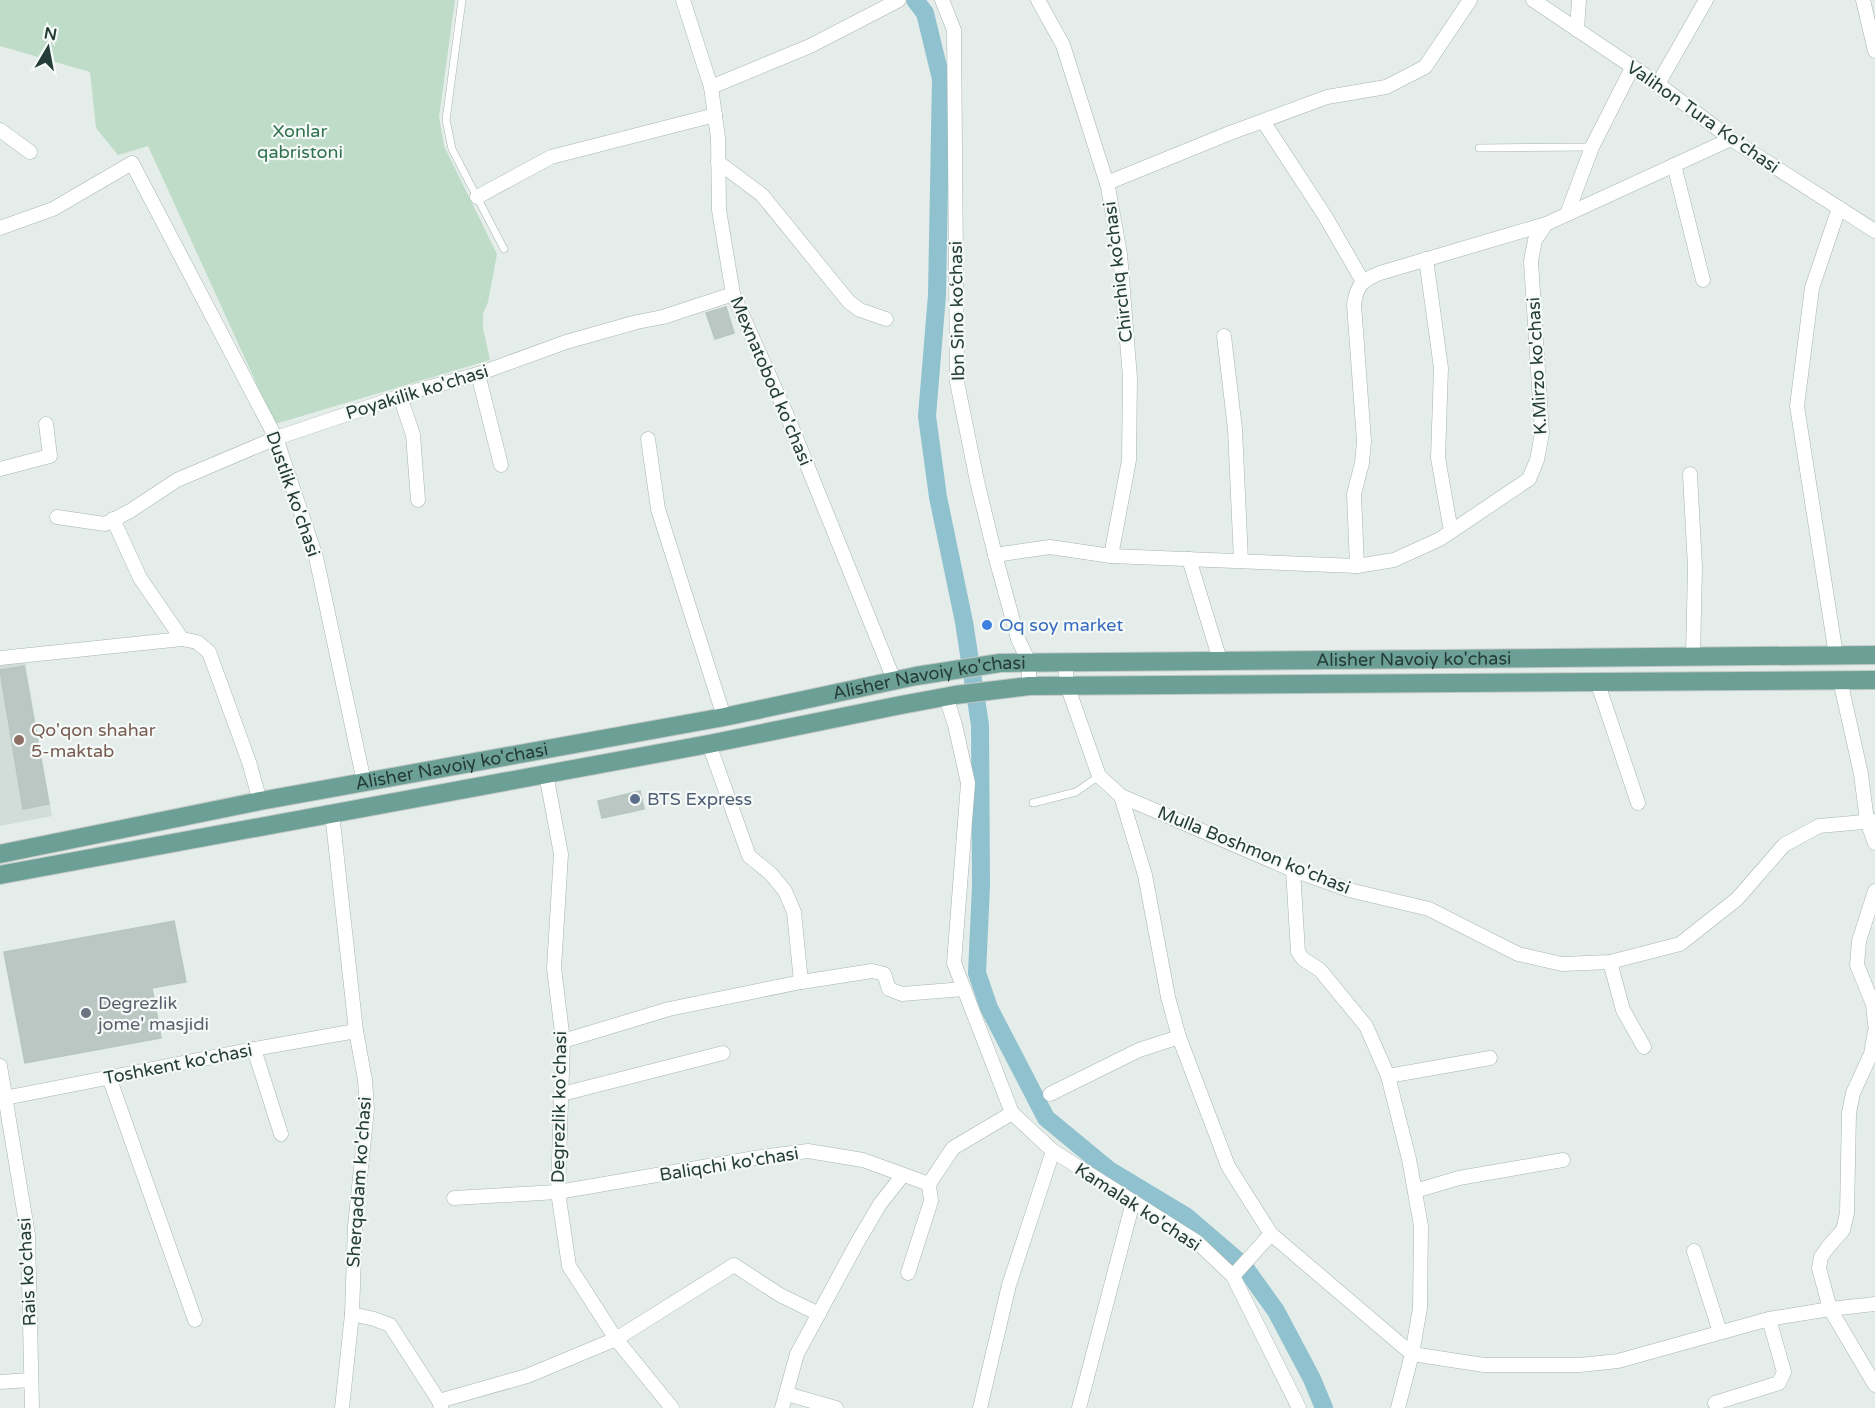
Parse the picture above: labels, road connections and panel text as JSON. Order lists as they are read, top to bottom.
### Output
{
  "streets": {
    "main road": ["Alisher Navoiy ko'chasi"],
    "street": [
      "Valihon Tura Ko'chasi",
      "Chirchiq ko’chasi",
      "Ibn Sino ko‘chasi",
      "K.Mirzo ko'chasi",
      "Mexnatobod ko'chasi",
      "Poyakilik ko'chasi",
      "Dustlik ko'chasi",
      "Mulla Boshmon ko'chasi",
      "Toshkent ko'chasi",
      "Degrezlik ko'chasi",
      "Baliqchi ko'chasi",
      "Sherqadam ko'chasi",
      "Kamalak ko'chasi",
      "Rais ko'chasi"
    ]
  },
  "crossings": [
    ["Chirchiq ko’chasi", "K.Mirzo ko'chasi"],
    ["Ibn Sino ko‘chasi", "K.Mirzo ko'chasi"],
    ["Ibn Sino ko‘chasi", "Alisher Navoiy ko'chasi"],
    ["Mexnatobod ko'chasi", "Poyakilik ko'chasi"],
    ["Mexnatobod ko'chasi", "Alisher Navoiy ko'chasi"],
    ["Poyakilik ko'chasi", "Dustlik ko'chasi"],
    ["Dustlik ko'chasi", "Alisher Navoiy ko'chasi"],
    ["Alisher Navoiy ko'chasi", "Degrezlik ko'chasi"],
    ["Alisher Navoiy ko'chasi", "Sherqadam ko'chasi"],
    ["Toshkent ko'chasi", "Sherqadam ko'chasi"],
    ["Toshkent ko'chasi", "Rais ko'chasi"],
    ["Degrezlik ko'chasi", "Baliqchi ko'chasi"]
  ],
  "parks": ["Xonlar qabristoni"],
  "places": [
    "Oq soy market",
    "Qo'qon shahar 5-maktab",
    "BTS Express",
    "Degrezlik jome' masjidi"
  ],
  "north": "top"
}
